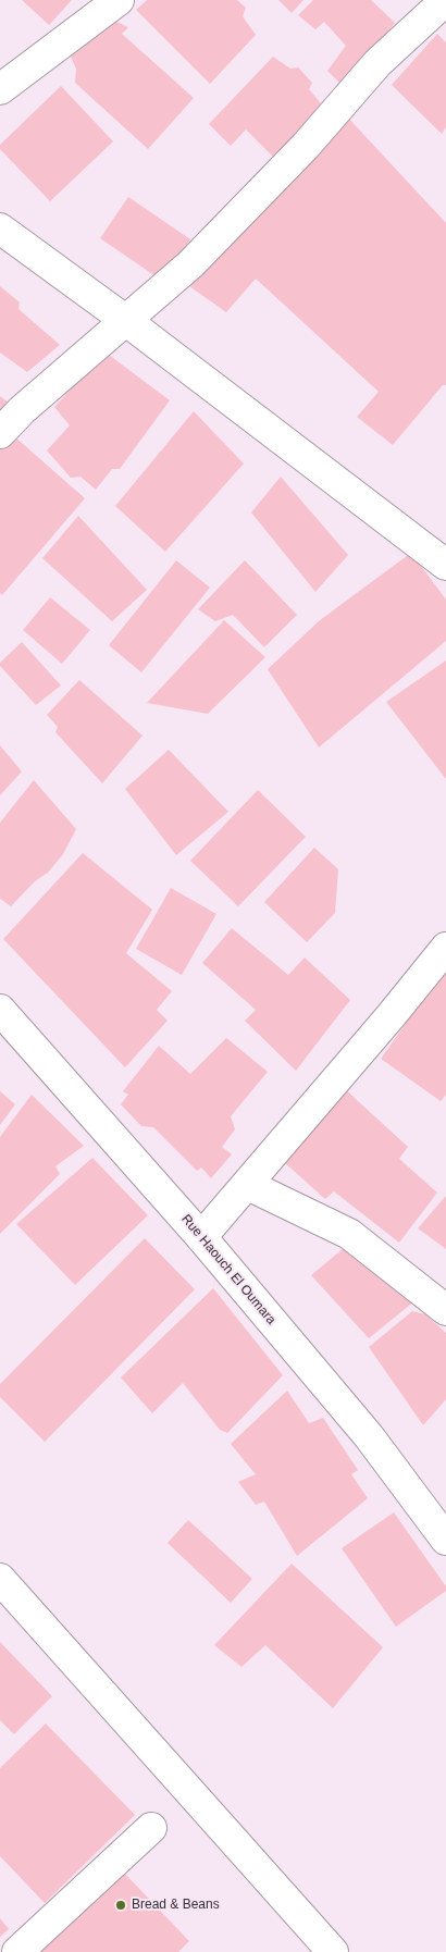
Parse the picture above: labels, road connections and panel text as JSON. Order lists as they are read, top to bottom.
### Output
{
  "streets": {
    "street": ["Rue Haouch El Oumara"]
  },
  "places": ["Bread & Beans"]
}
